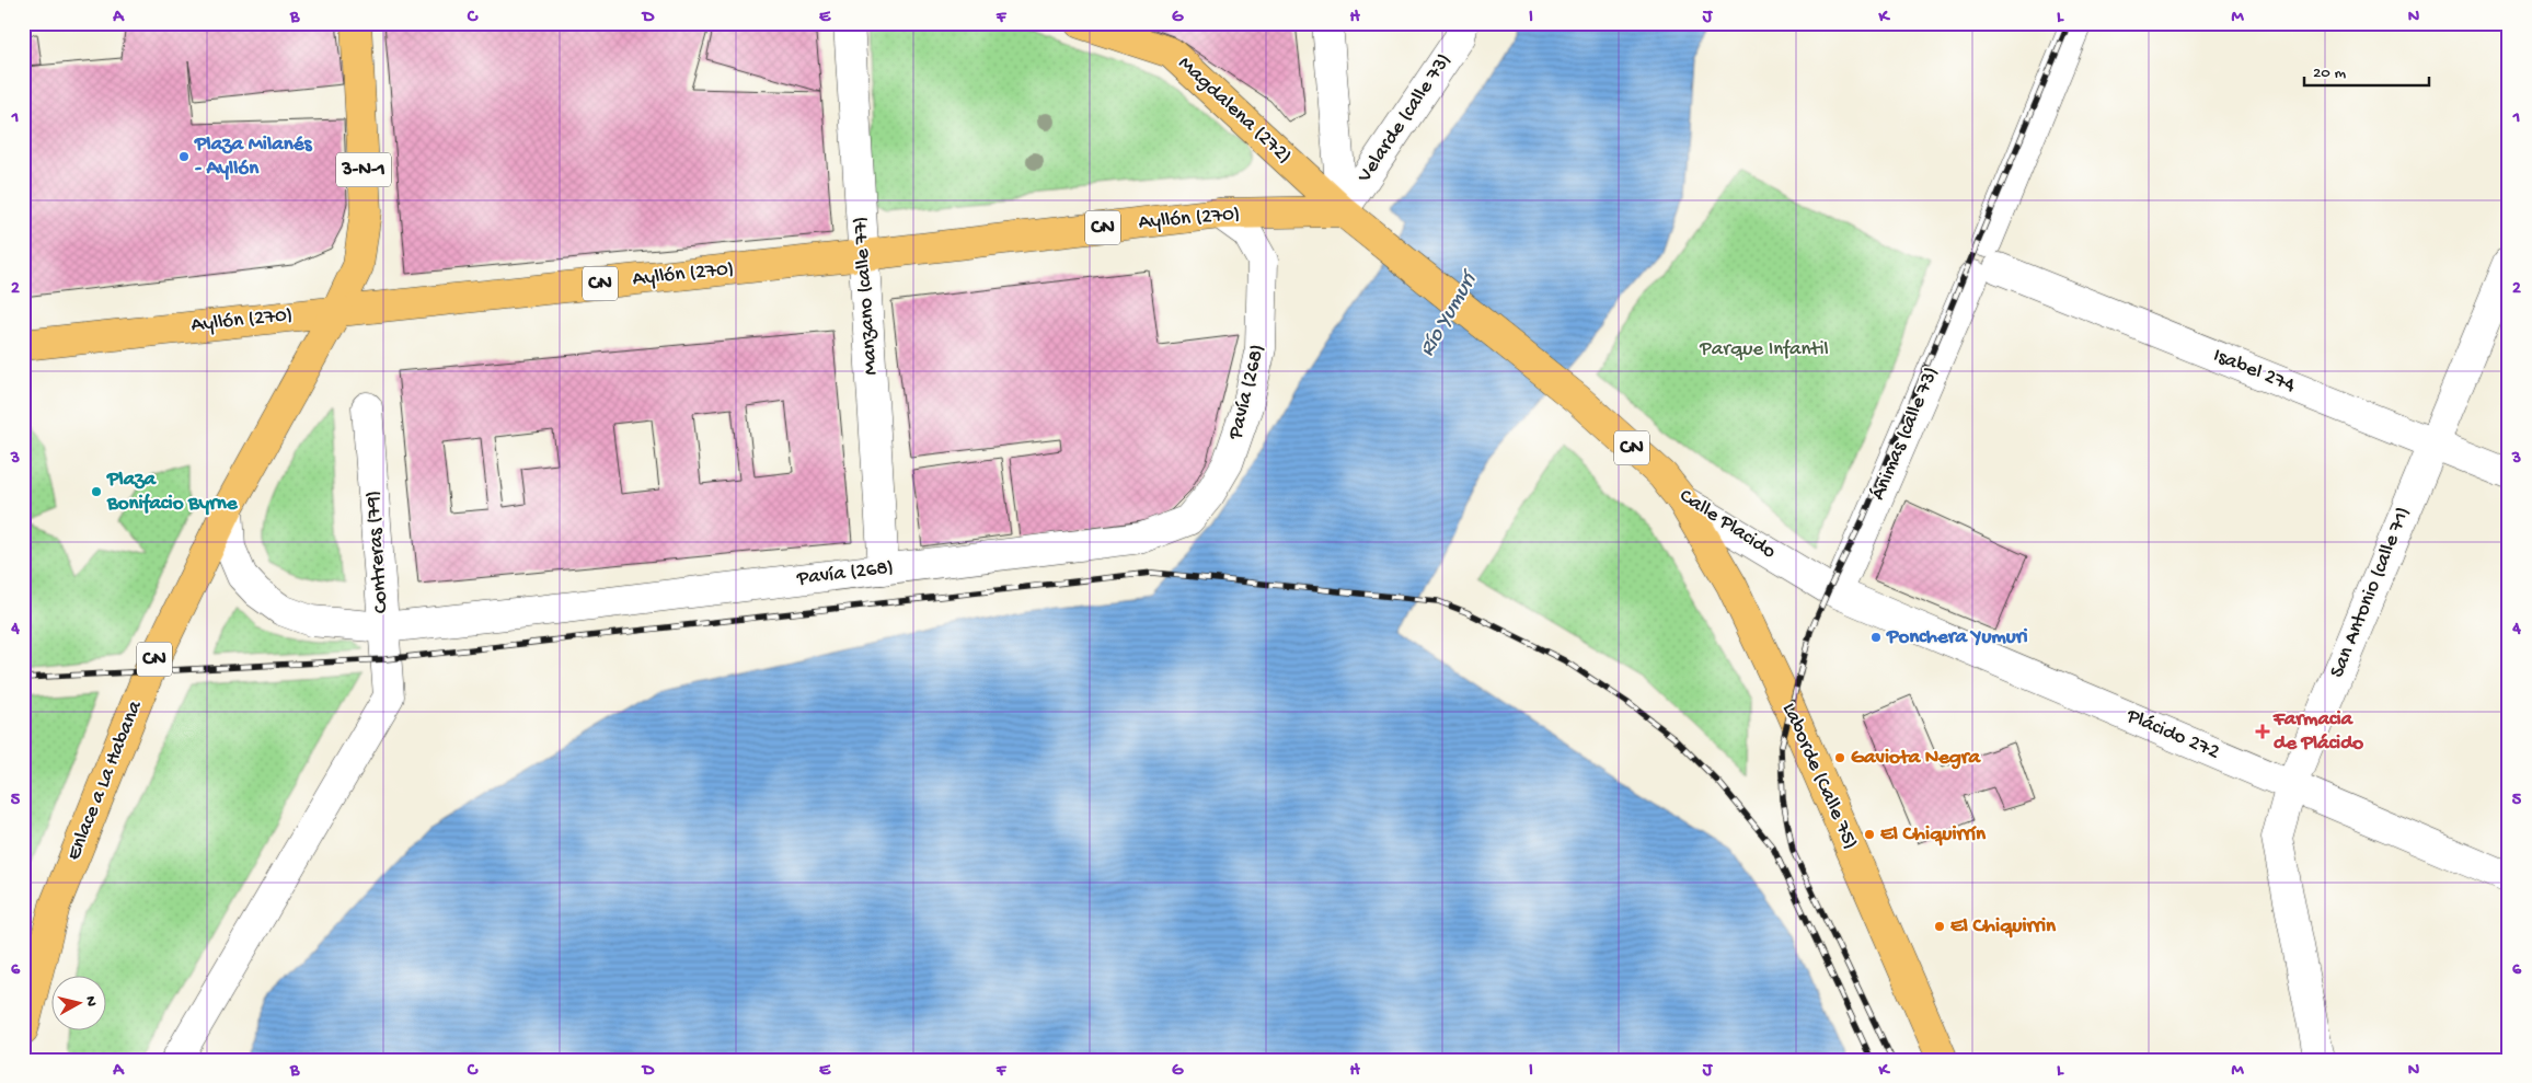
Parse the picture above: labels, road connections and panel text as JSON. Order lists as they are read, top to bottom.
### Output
{
  "streets": {
    "main road": [
      "Magdalena (272)",
      "3-N-1",
      "Ayllón (270)",
      "CN",
      "Calle Placido",
      "Laborde (Calle 75)",
      "Enlace a La Habana"
    ],
    "street": [
      "Velarde (calle 73)",
      "Manzano (calle 77)",
      "Isabel 274",
      "Pavía (268)",
      "Ánimas (calle 73)",
      "Contreras (79)",
      "San Antonio (calle 71)",
      "Plácido 272"
    ]
  },
  "crossings": [
    ["Magdalena (272)", "Velarde (calle 73)"],
    ["Magdalena (272)", "Ayllón (270)"],
    ["Magdalena (272)", "Calle Placido"],
    ["Velarde (calle 73)", "Ayllón (270)"],
    ["Velarde (calle 73)", "Calle Placido"],
    ["3-N-1", "Ayllón (270)"],
    ["3-N-1", "Enlace a La Habana"],
    ["Ayllón (270)", "Manzano (calle 77)"],
    ["Ayllón (270)", "Pavía (268)"],
    ["Ayllón (270)", "Calle Placido"],
    ["Ayllón (270)", "Enlace a La Habana"],
    ["Manzano (calle 77)", "Pavía (268)"],
    ["Isabel 274", "Ánimas (calle 73)"],
    ["Isabel 274", "San Antonio (calle 71)"],
    ["Pavía (268)", "Contreras (79)"],
    ["Pavía (268)", "Enlace a La Habana"],
    ["Ánimas (calle 73)", "Calle Placido"],
    ["Ánimas (calle 73)", "Plácido 272"],
    ["Calle Placido", "Plácido 272"],
    ["Calle Placido", "Laborde (Calle 75)"],
    ["San Antonio (calle 71)", "Plácido 272"]
  ],
  "water": ["Río Yumurí"],
  "parks": ["Parque Infantil"],
  "places": {
    "other": [
      "Plaza Milanés - Ayllón",
      "Plaza Bonifacio Byrne",
      "Ponchera Yumuri",
      "Gaviota Negra",
      "El Chiquirrín",
      "El Chiquirrin"
    ],
    "health": ["Farmacia de Plácido"]
  },
  "scale_bar": "20 m",
  "north": "right",
  "grid": {
    "columns": [
      "A",
      "B",
      "C",
      "D",
      "E",
      "F",
      "G",
      "H",
      "I",
      "J",
      "K",
      "L",
      "M",
      "N"
    ],
    "rows": [
      "1",
      "2",
      "3",
      "4",
      "5",
      "6"
    ]
  }
}
